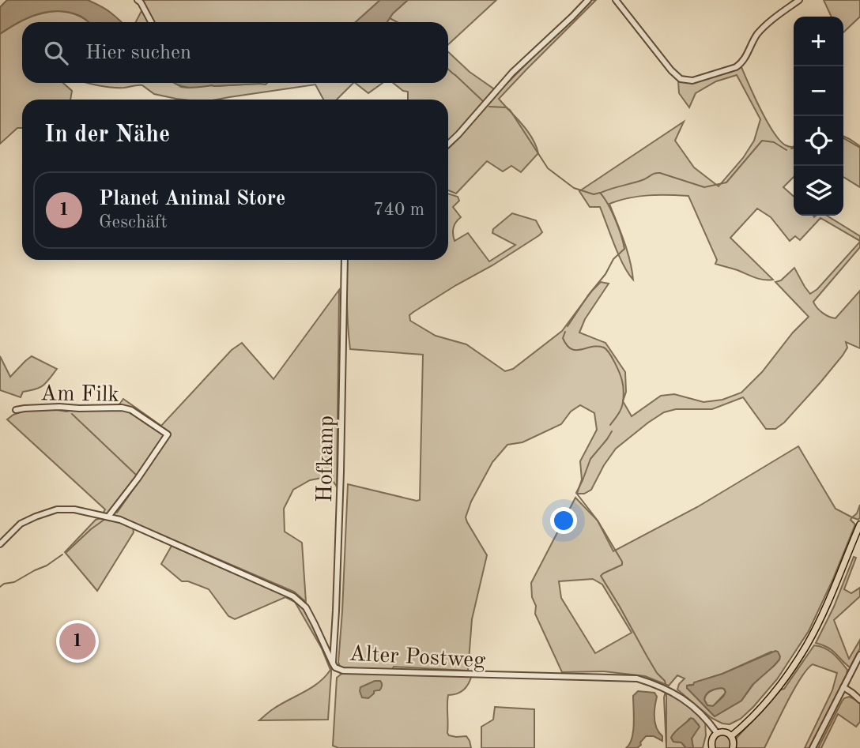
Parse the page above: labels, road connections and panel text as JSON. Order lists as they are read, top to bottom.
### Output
{
  "streets": {
    "street": ["Am Filk", "Hofkamp", "Alter Postweg"]
  },
  "crossings": [
    ["Am Filk", "Alter Postweg"],
    ["Hofkamp", "Alter Postweg"]
  ],
  "page": {
    "map_buttons": ["+", "−"],
    "search": "Hier suchen",
    "heading": "In der Nähe",
    "list": [
      {
        "mark": "1",
        "name": "Planet Animal Store",
        "note": "Geschäft",
        "value": "740 m"
      }
    ],
    "pins": "1"
  }
}
